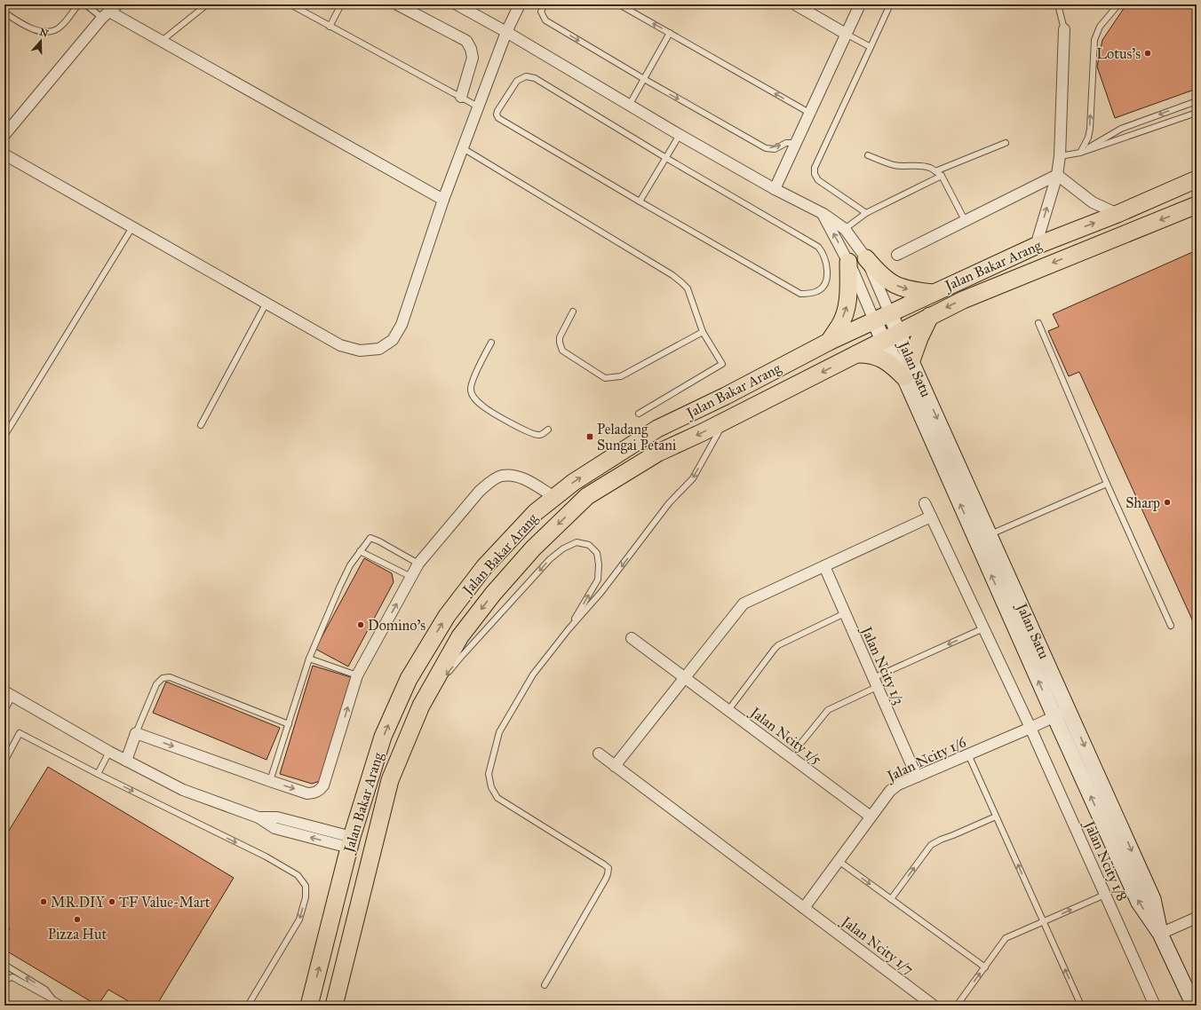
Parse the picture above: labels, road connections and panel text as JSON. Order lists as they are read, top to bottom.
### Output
{
  "streets": {
    "main road": ["Jalan Bakar Arang", "Jalan Satu"],
    "street": [
      "Jalan Ncity 1/3",
      "Jalan Ncity 1/5",
      "Jalan Ncity 1/6",
      "Jalan Ncity 1/8",
      "Jalan Ncity 1/7"
    ]
  },
  "crossings": [
    ["Jalan Bakar Arang", "Jalan Satu"],
    ["Jalan Satu", "Jalan Ncity 1/6"],
    ["Jalan Ncity 1/3", "Jalan Ncity 1/6"],
    ["Jalan Ncity 1/5", "Jalan Ncity 1/6"],
    ["Jalan Ncity 1/6", "Jalan Ncity 1/8"],
    ["Jalan Ncity 1/6", "Jalan Ncity 1/7"]
  ],
  "places": {
    "other": [
      "Lotus's",
      "Sharp",
      "Domino's",
      "MR.DIY",
      "TF Value-Mart",
      "Pizza Hut"
    ],
    "transit": ["Peladang Sungai Petani"]
  },
  "north": "top"
}
